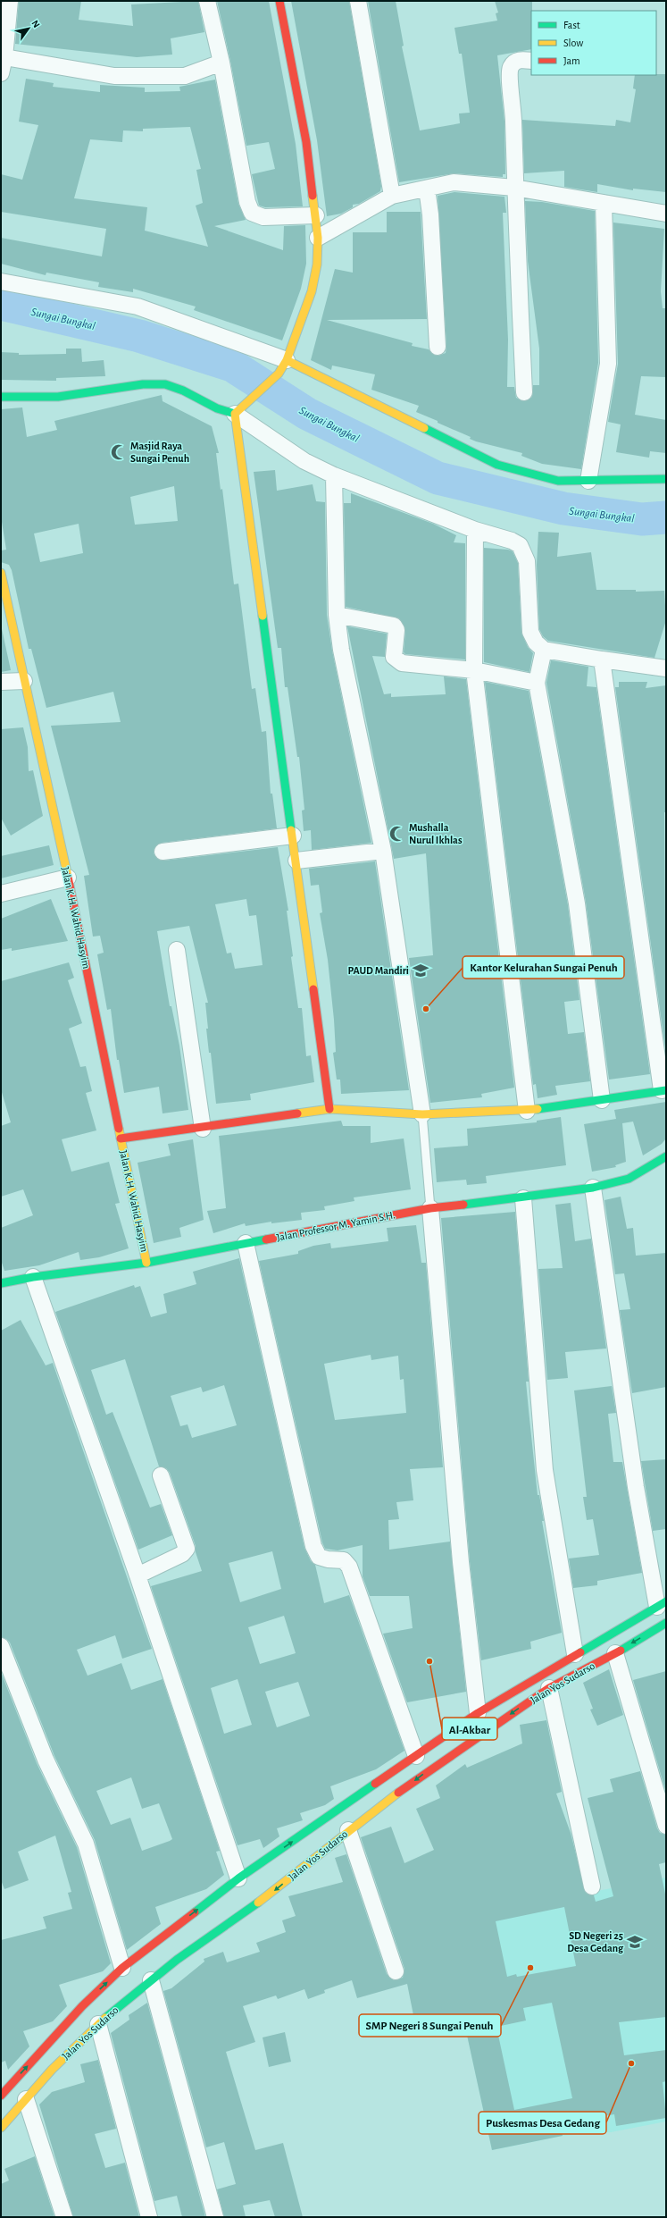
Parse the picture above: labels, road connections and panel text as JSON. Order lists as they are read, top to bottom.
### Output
{
  "streets": {
    "main road": ["Jalan K.H. Wahid Hasyim", "Jalan Professor M. Yamin S.H.", "Jalan Yos Sudarso"]
  },
  "crossings": [
    ["Jalan K.H. Wahid Hasyim", "Jalan Professor M. Yamin S.H."]
  ],
  "water": ["Sungai Bungkal"],
  "places": {
    "mosque": ["Masjid Raya Sungai Penuh", "Mushalla Nurul Ikhlas"],
    "school or university": ["PAUD Mandiri", "SD Negeri 25 Desa Gedang"],
    "other": [
      "Kantor Kelurahan Sungai Penuh",
      "Al-Akbar",
      "SMP Negeri 8 Sungai Penuh",
      "Puskesmas Desa Gedang"
    ]
  },
  "legend": ["Fast", "Slow", "Jam"],
  "north": "top right"
}
